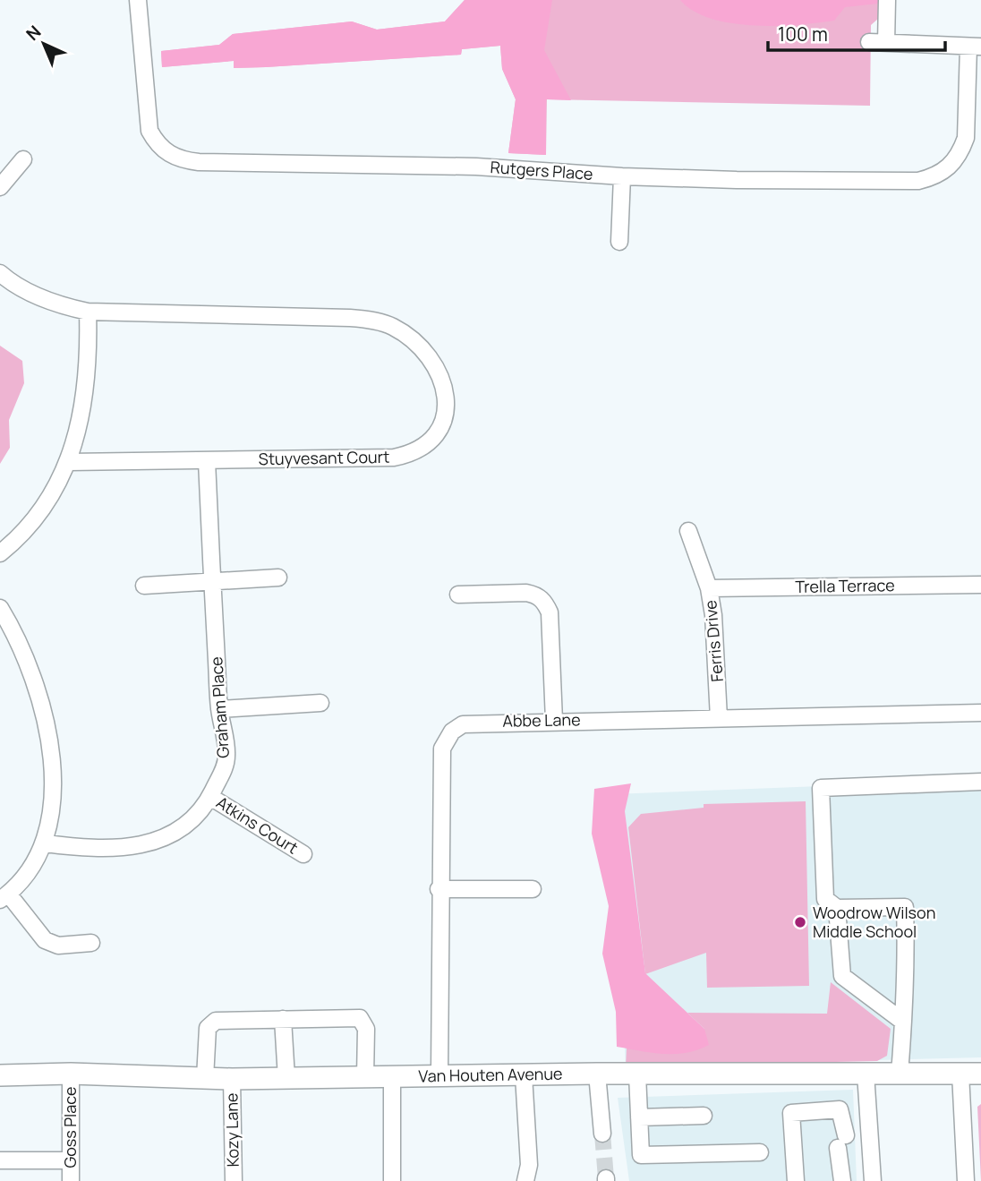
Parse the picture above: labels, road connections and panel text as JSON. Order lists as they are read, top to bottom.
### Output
{
  "streets": {
    "main road": ["Van Houten Avenue"],
    "street": [
      "Rutgers Place",
      "Stuyvesant Court",
      "Trella Terrace",
      "Ferris Drive",
      "Graham Place",
      "Abbe Lane",
      "Atkins Court",
      "Goss Place",
      "Kozy Lane"
    ]
  },
  "crossings": [
    ["Stuyvesant Court", "Graham Place"],
    ["Trella Terrace", "Ferris Drive"],
    ["Ferris Drive", "Abbe Lane"],
    ["Graham Place", "Atkins Court"],
    ["Abbe Lane", "Van Houten Avenue"],
    ["Van Houten Avenue", "Goss Place"],
    ["Van Houten Avenue", "Kozy Lane"]
  ],
  "places": ["Woodrow Wilson Middle School"],
  "scale_bar": "100 m",
  "north": "top left"
}
